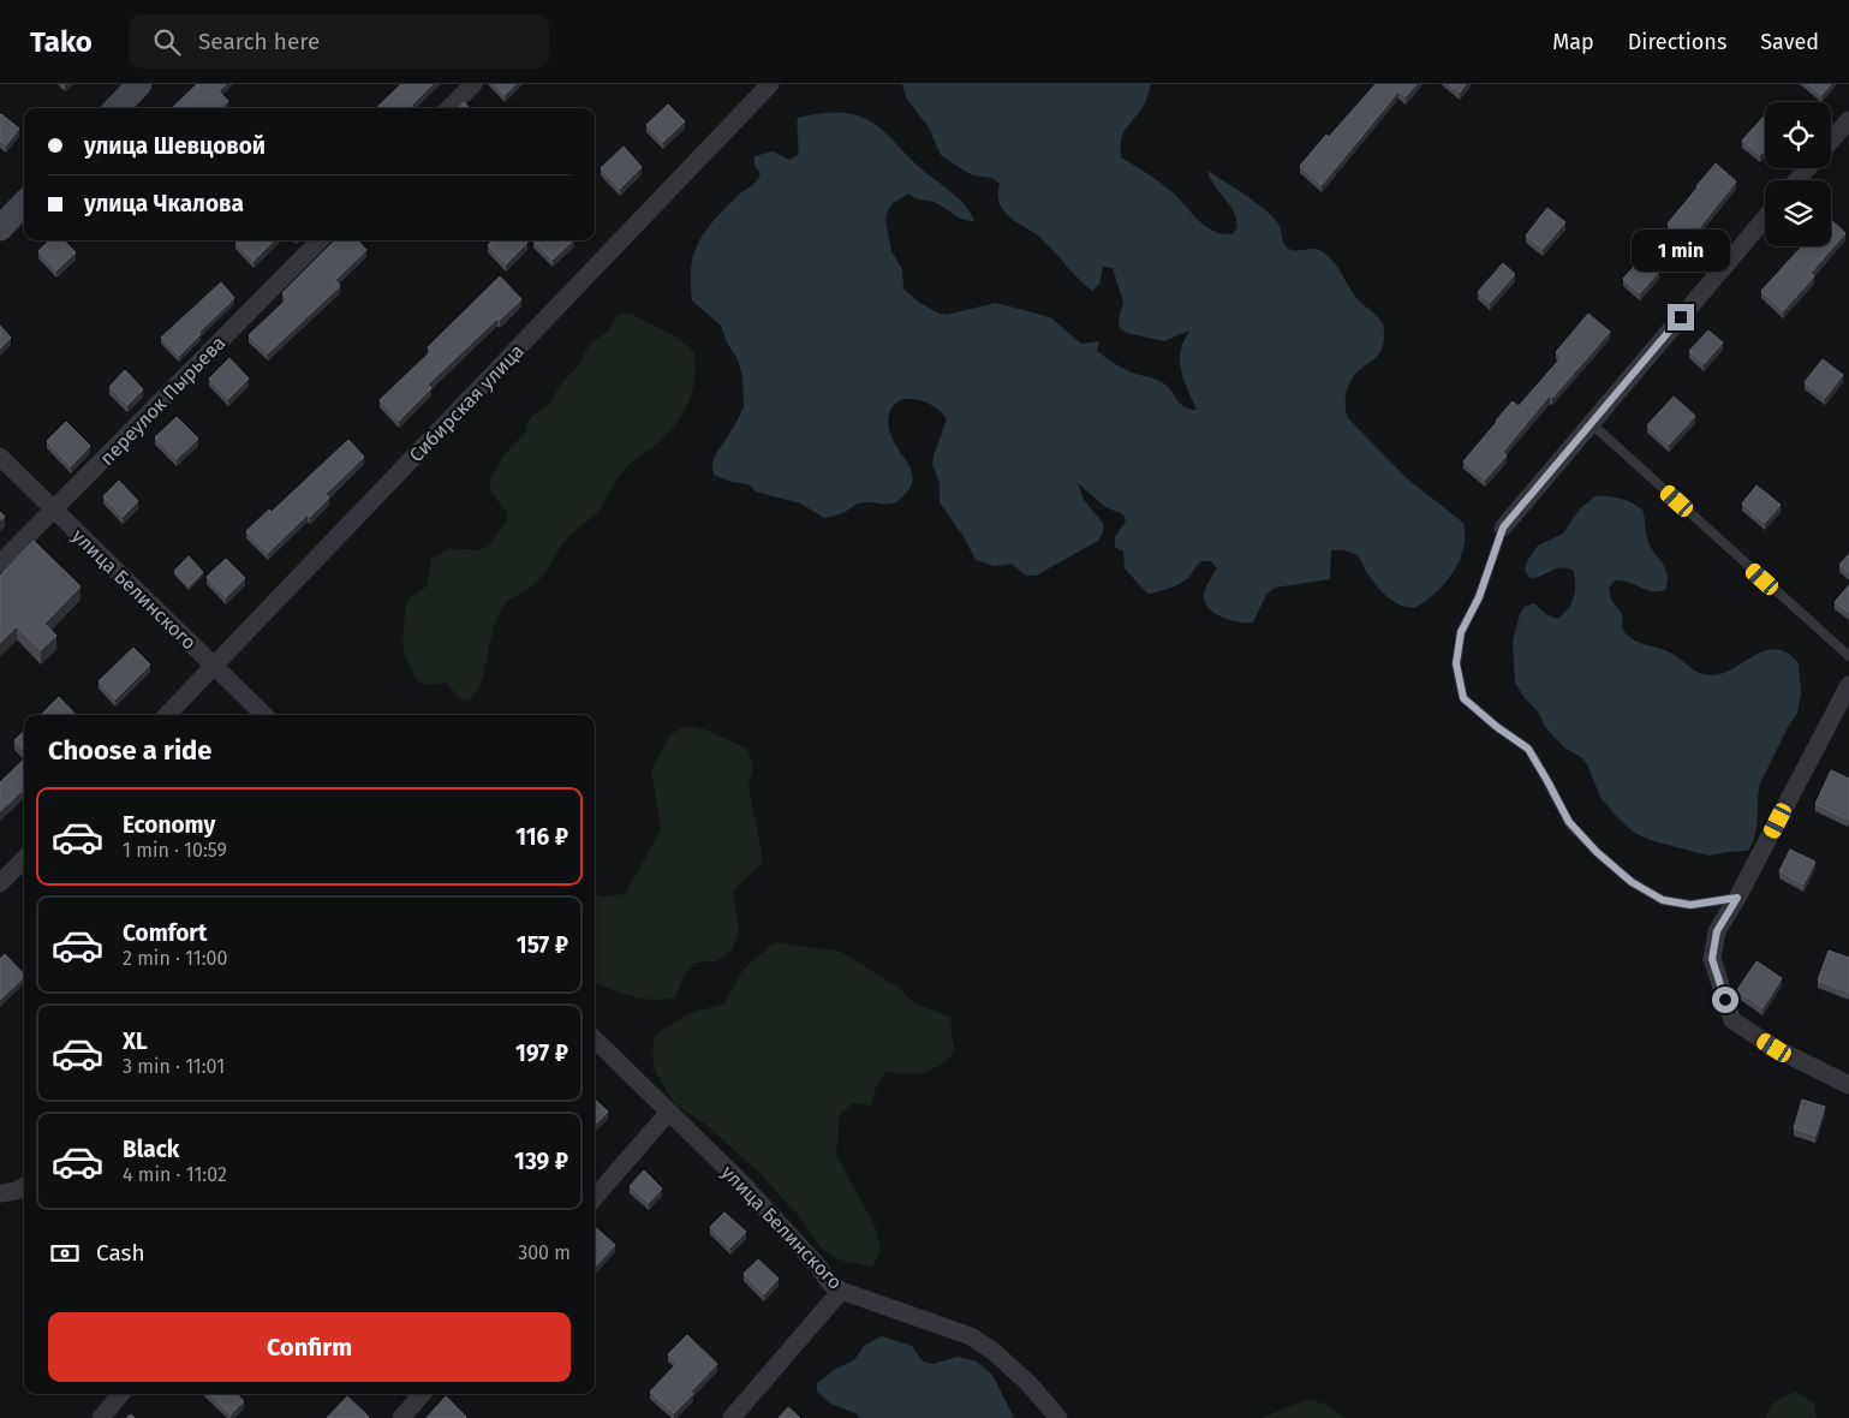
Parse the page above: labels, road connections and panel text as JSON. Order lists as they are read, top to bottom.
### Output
{
  "streets": {
    "street": ["переулок Пырьева", "Сибирская улица", "улица Белинского"]
  },
  "crossings": [
    ["переулок Пырьева", "улица Белинского"],
    ["Сибирская улица", "улица Белинского"]
  ],
  "page": {
    "header": "Tako",
    "search": "Search here",
    "nav": ["Map", "Directions", "Saved"],
    "banner": ["улица Шевцовой", "улица Чкалова"],
    "bubble": "1 min",
    "heading": "Choose a ride",
    "list": [
      {
        "name": "Economy",
        "note": "1 min · 10:59",
        "value": "116 ₽"
      },
      {
        "name": "Comfort",
        "note": "2 min · 11:00",
        "value": "157 ₽"
      },
      {
        "name": "XL",
        "note": "3 min · 11:01",
        "value": "197 ₽"
      },
      {
        "name": "Black",
        "note": "4 min · 11:02",
        "value": "139 ₽"
      }
    ],
    "pay": ["Cash", "300 m"],
    "buttons": "Confirm"
  }
}
